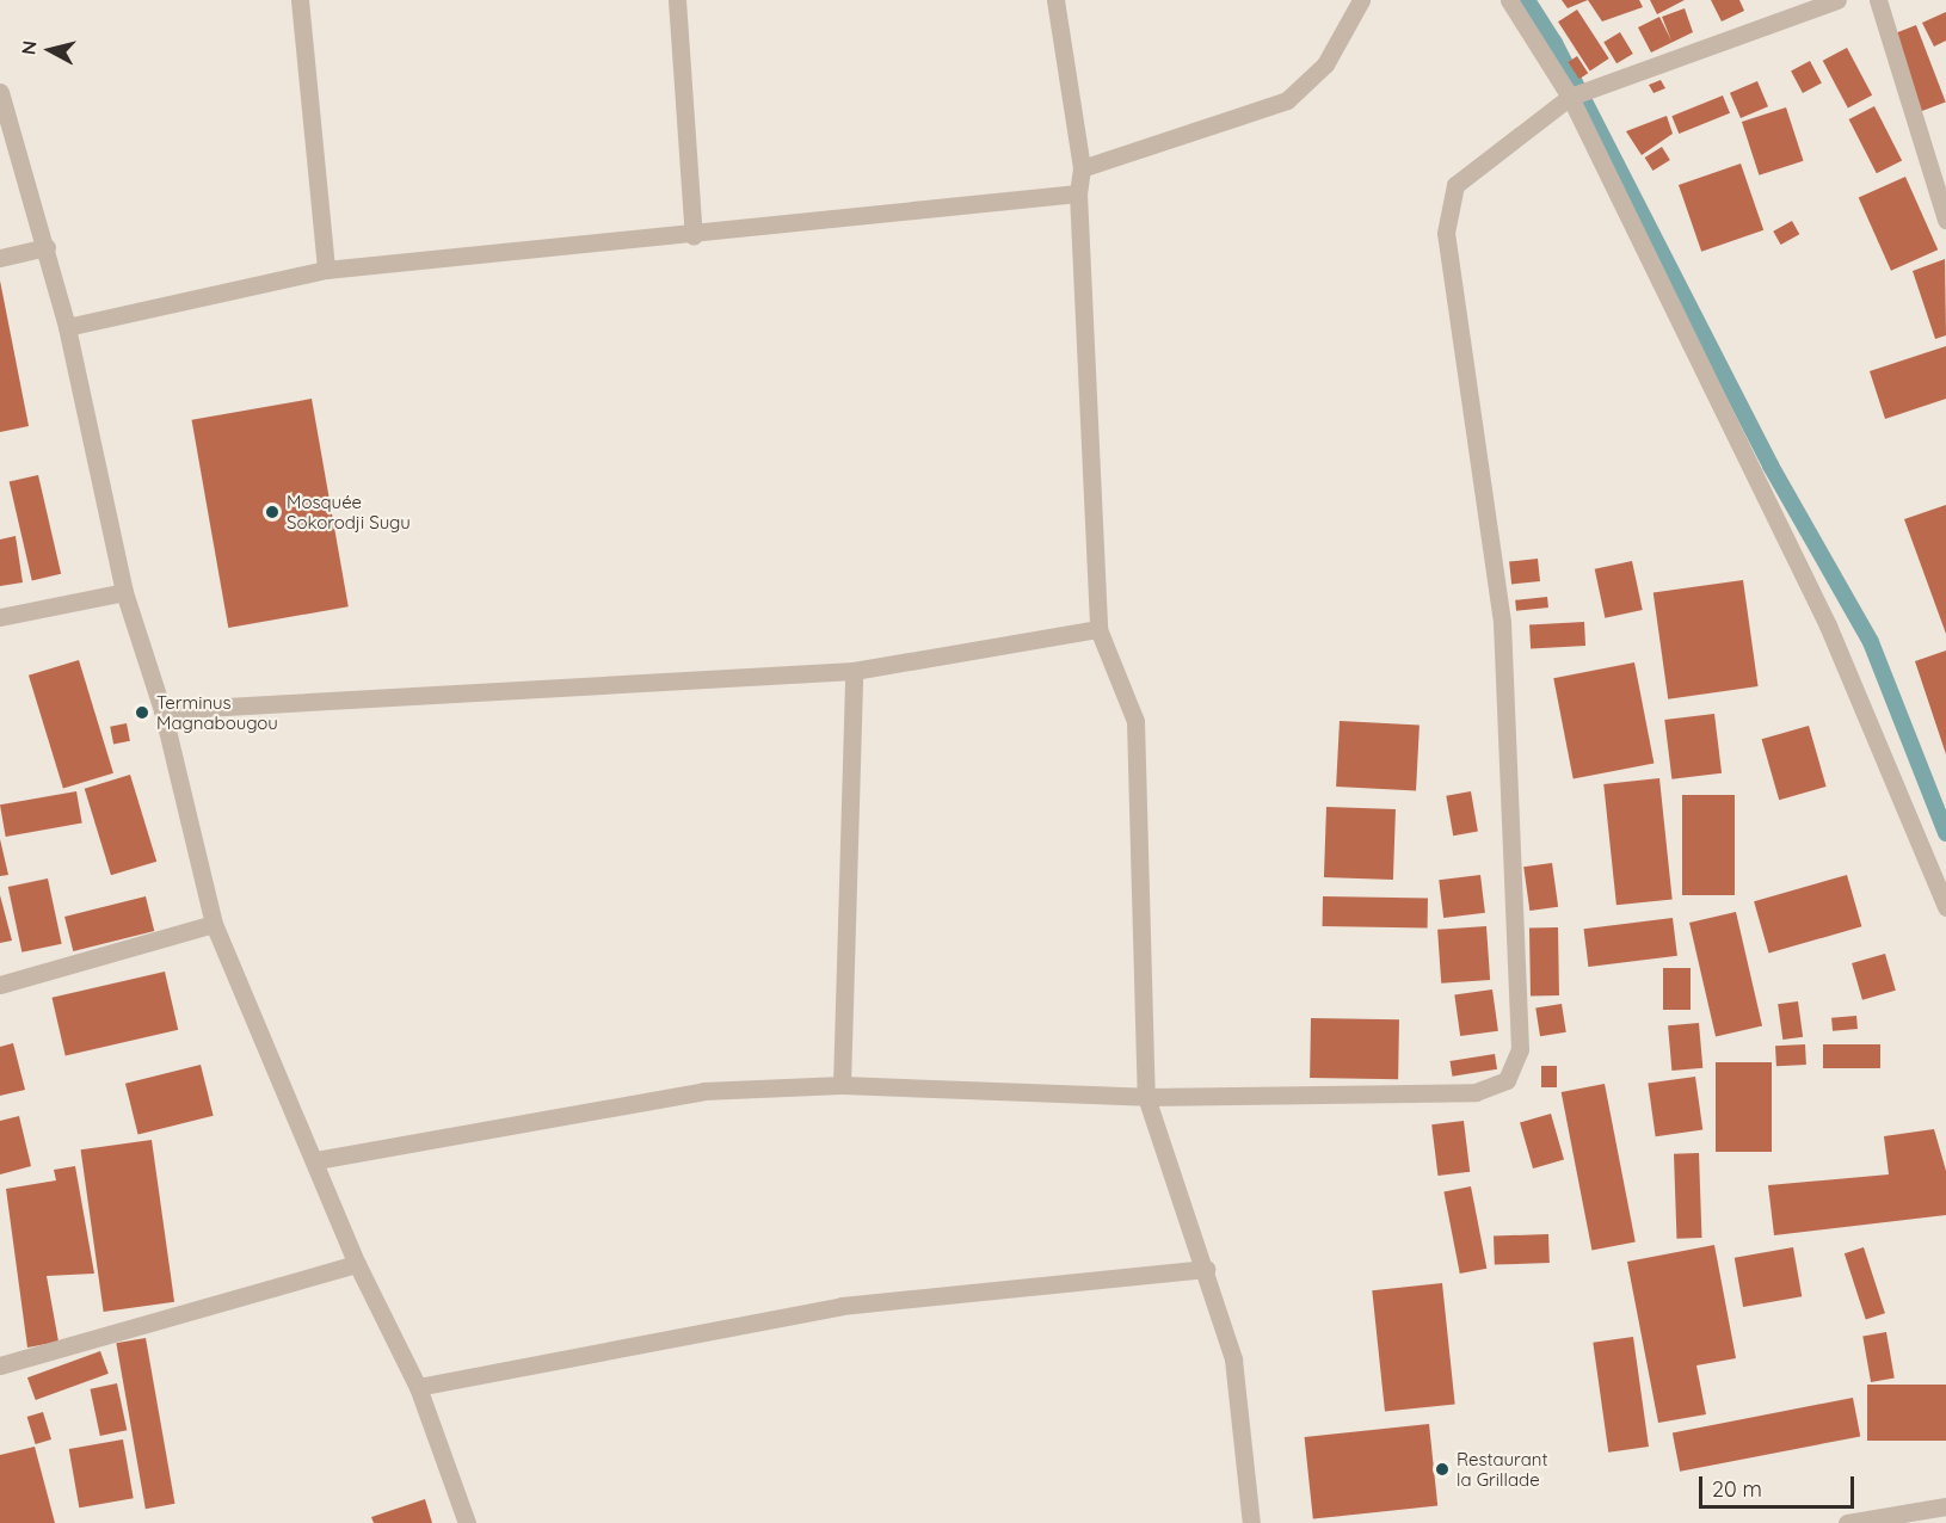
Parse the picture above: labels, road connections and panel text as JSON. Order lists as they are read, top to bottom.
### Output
{
  "places": ["Mosquée Sokorodji Sugu", "Terminus Magnabougou", "Restaurant la Grillade"],
  "scale_bar": "20 m",
  "north": "left"
}
